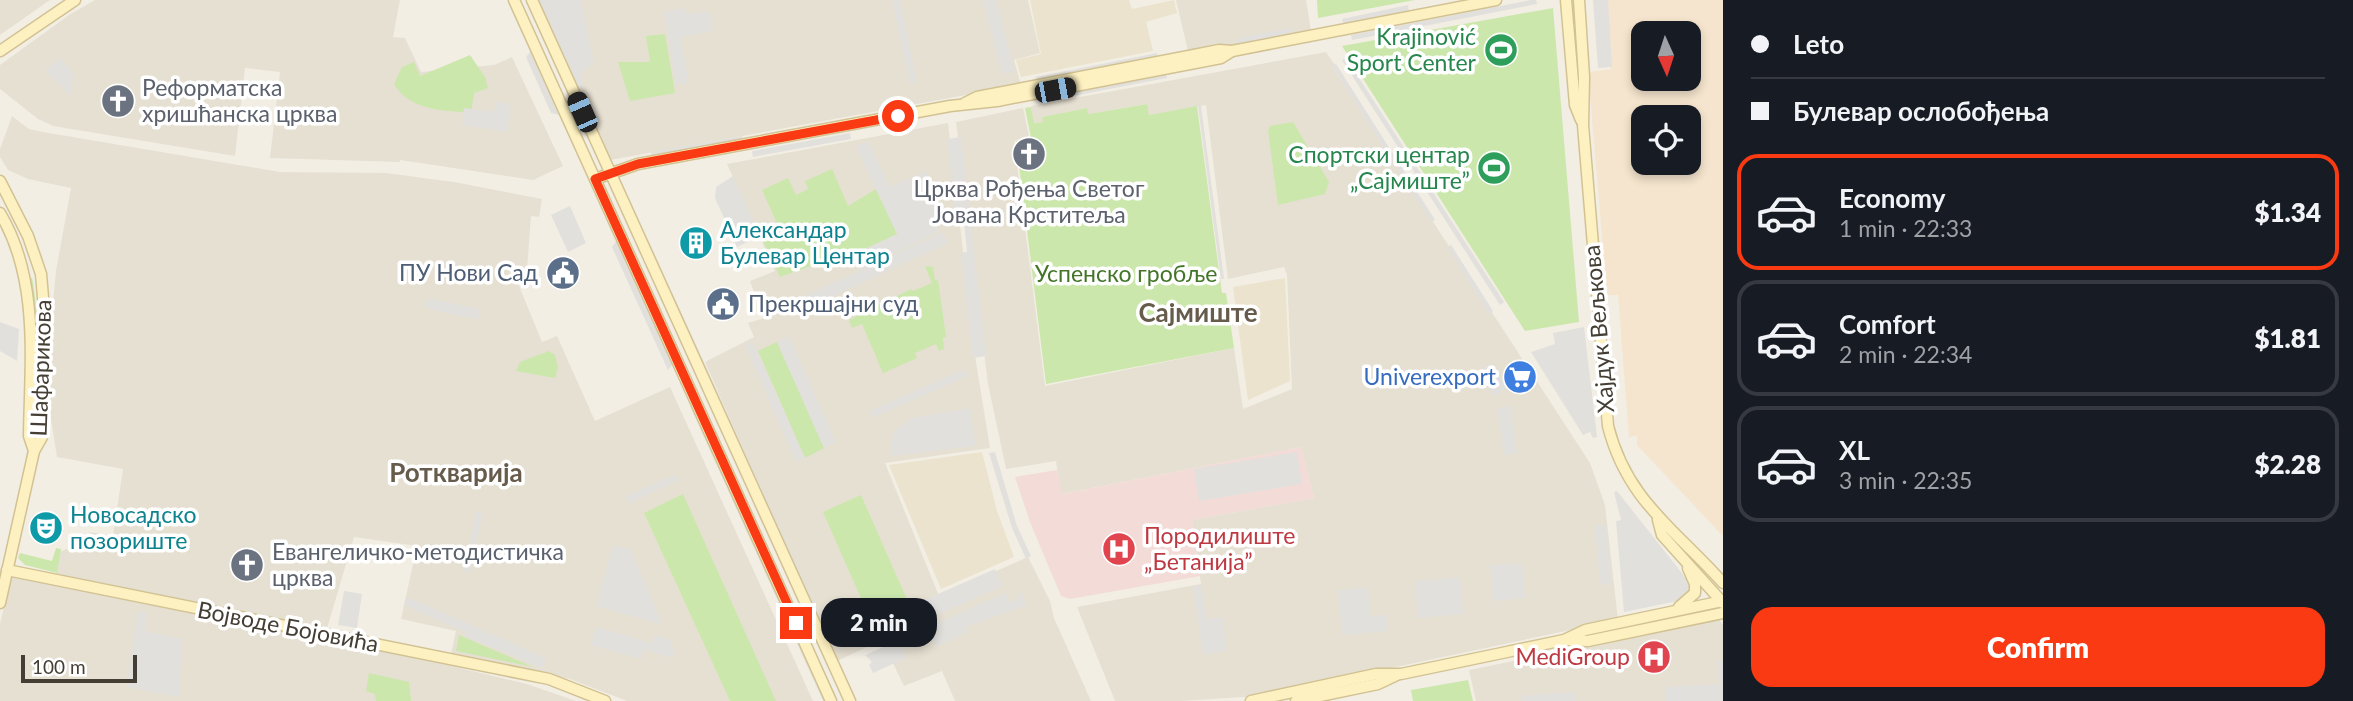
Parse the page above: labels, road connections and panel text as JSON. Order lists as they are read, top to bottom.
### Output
{
  "streets": {
    "street": ["Хајдук Вељкова", "Шафарикова", "Војводе Бојовића"]
  },
  "districts": ["Сајмиште", "Роткварија"],
  "parks": ["Успенско гробље"],
  "places": {
    "sports": ["Krajinović Sport Center", "Спортски центар „Сајмиште”"],
    "church": ["Реформатска хришћанска црква", "Црква Рођења Светог Јована Крститеља", "Евангеличко-методистичка црква"],
    "building": ["Александар Булевар Центар"],
    "public building": ["ПУ Нови Сад", "Прекршајни суд"],
    "supermarket": ["Univerexport"],
    "theatre": ["Новосадско позориште"],
    "hospital": ["Породилиште „Бетанија”", "MediGroup"]
  },
  "scale_bar": "100 m",
  "north": "bottom",
  "page": {
    "banner": ["Leto", "Булевар ослобођења"],
    "list": [
      {
        "name": "Economy",
        "note": "1 min · 22:33",
        "value": "$1.34"
      },
      {
        "name": "Comfort",
        "note": "2 min · 22:34",
        "value": "$1.81"
      },
      {
        "name": "XL",
        "note": "3 min · 22:35",
        "value": "$2.28"
      }
    ],
    "buttons": "Confirm",
    "bubble": "2 min",
    "scale": "100 m"
  }
}
